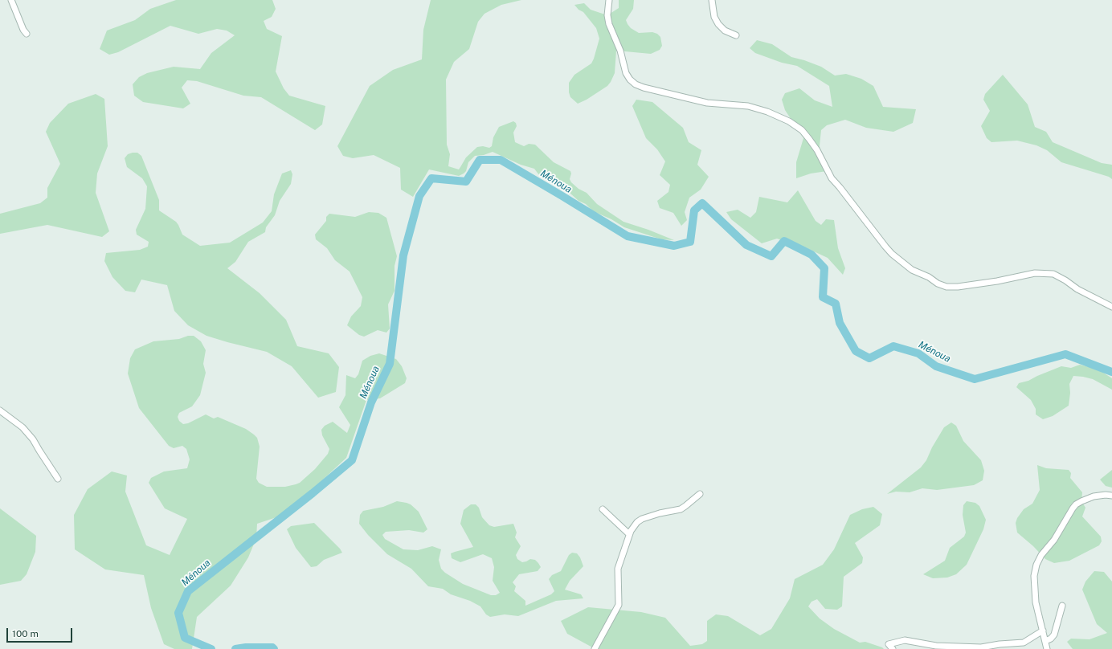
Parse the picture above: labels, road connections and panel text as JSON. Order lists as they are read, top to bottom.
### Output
{
  "water": ["Ménoua"],
  "scale_bar": "100 m"
}
